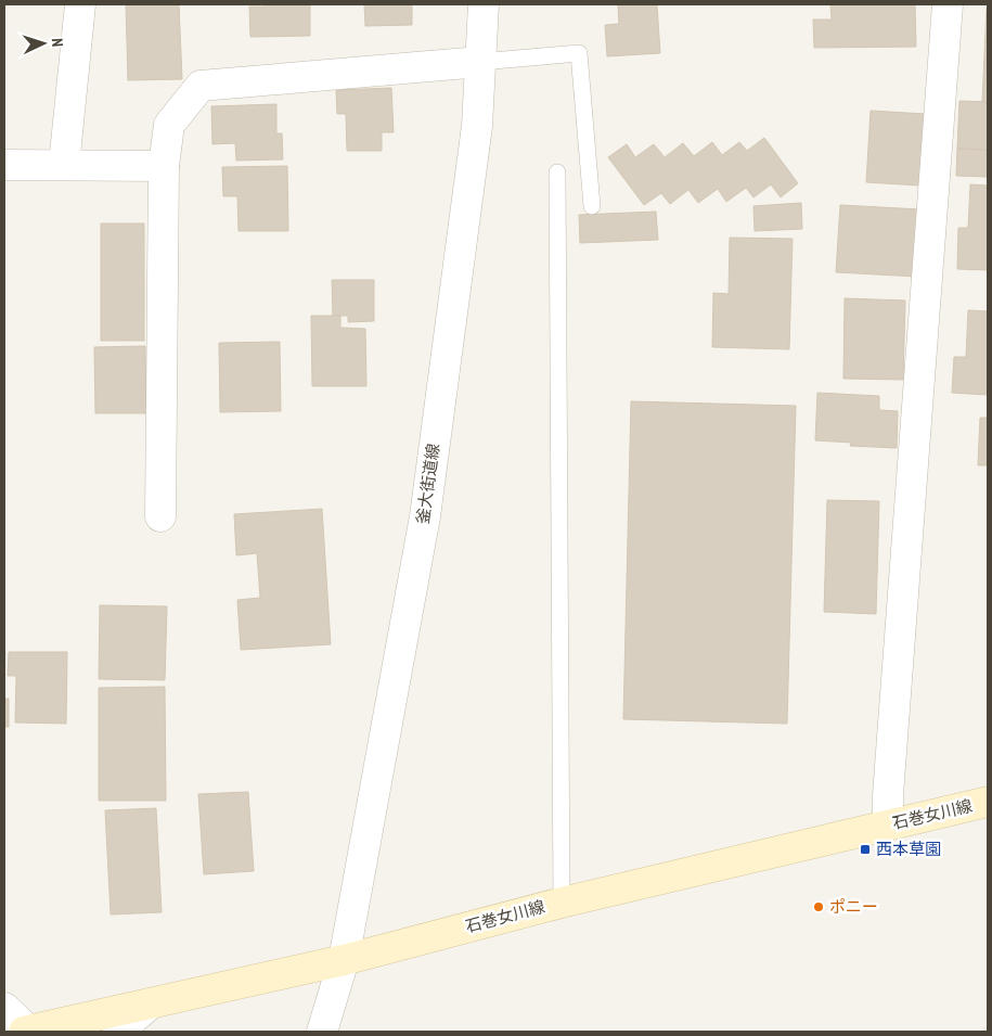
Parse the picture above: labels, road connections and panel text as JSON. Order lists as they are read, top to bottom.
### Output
{
  "streets": {
    "main road": ["石巻女川線"],
    "street": ["釜大街道線"]
  },
  "crossings": [
    ["釜大街道線", "石巻女川線"]
  ],
  "places": {
    "transit": ["西本草園"],
    "other": ["ポニー"]
  },
  "north": "right"
}
